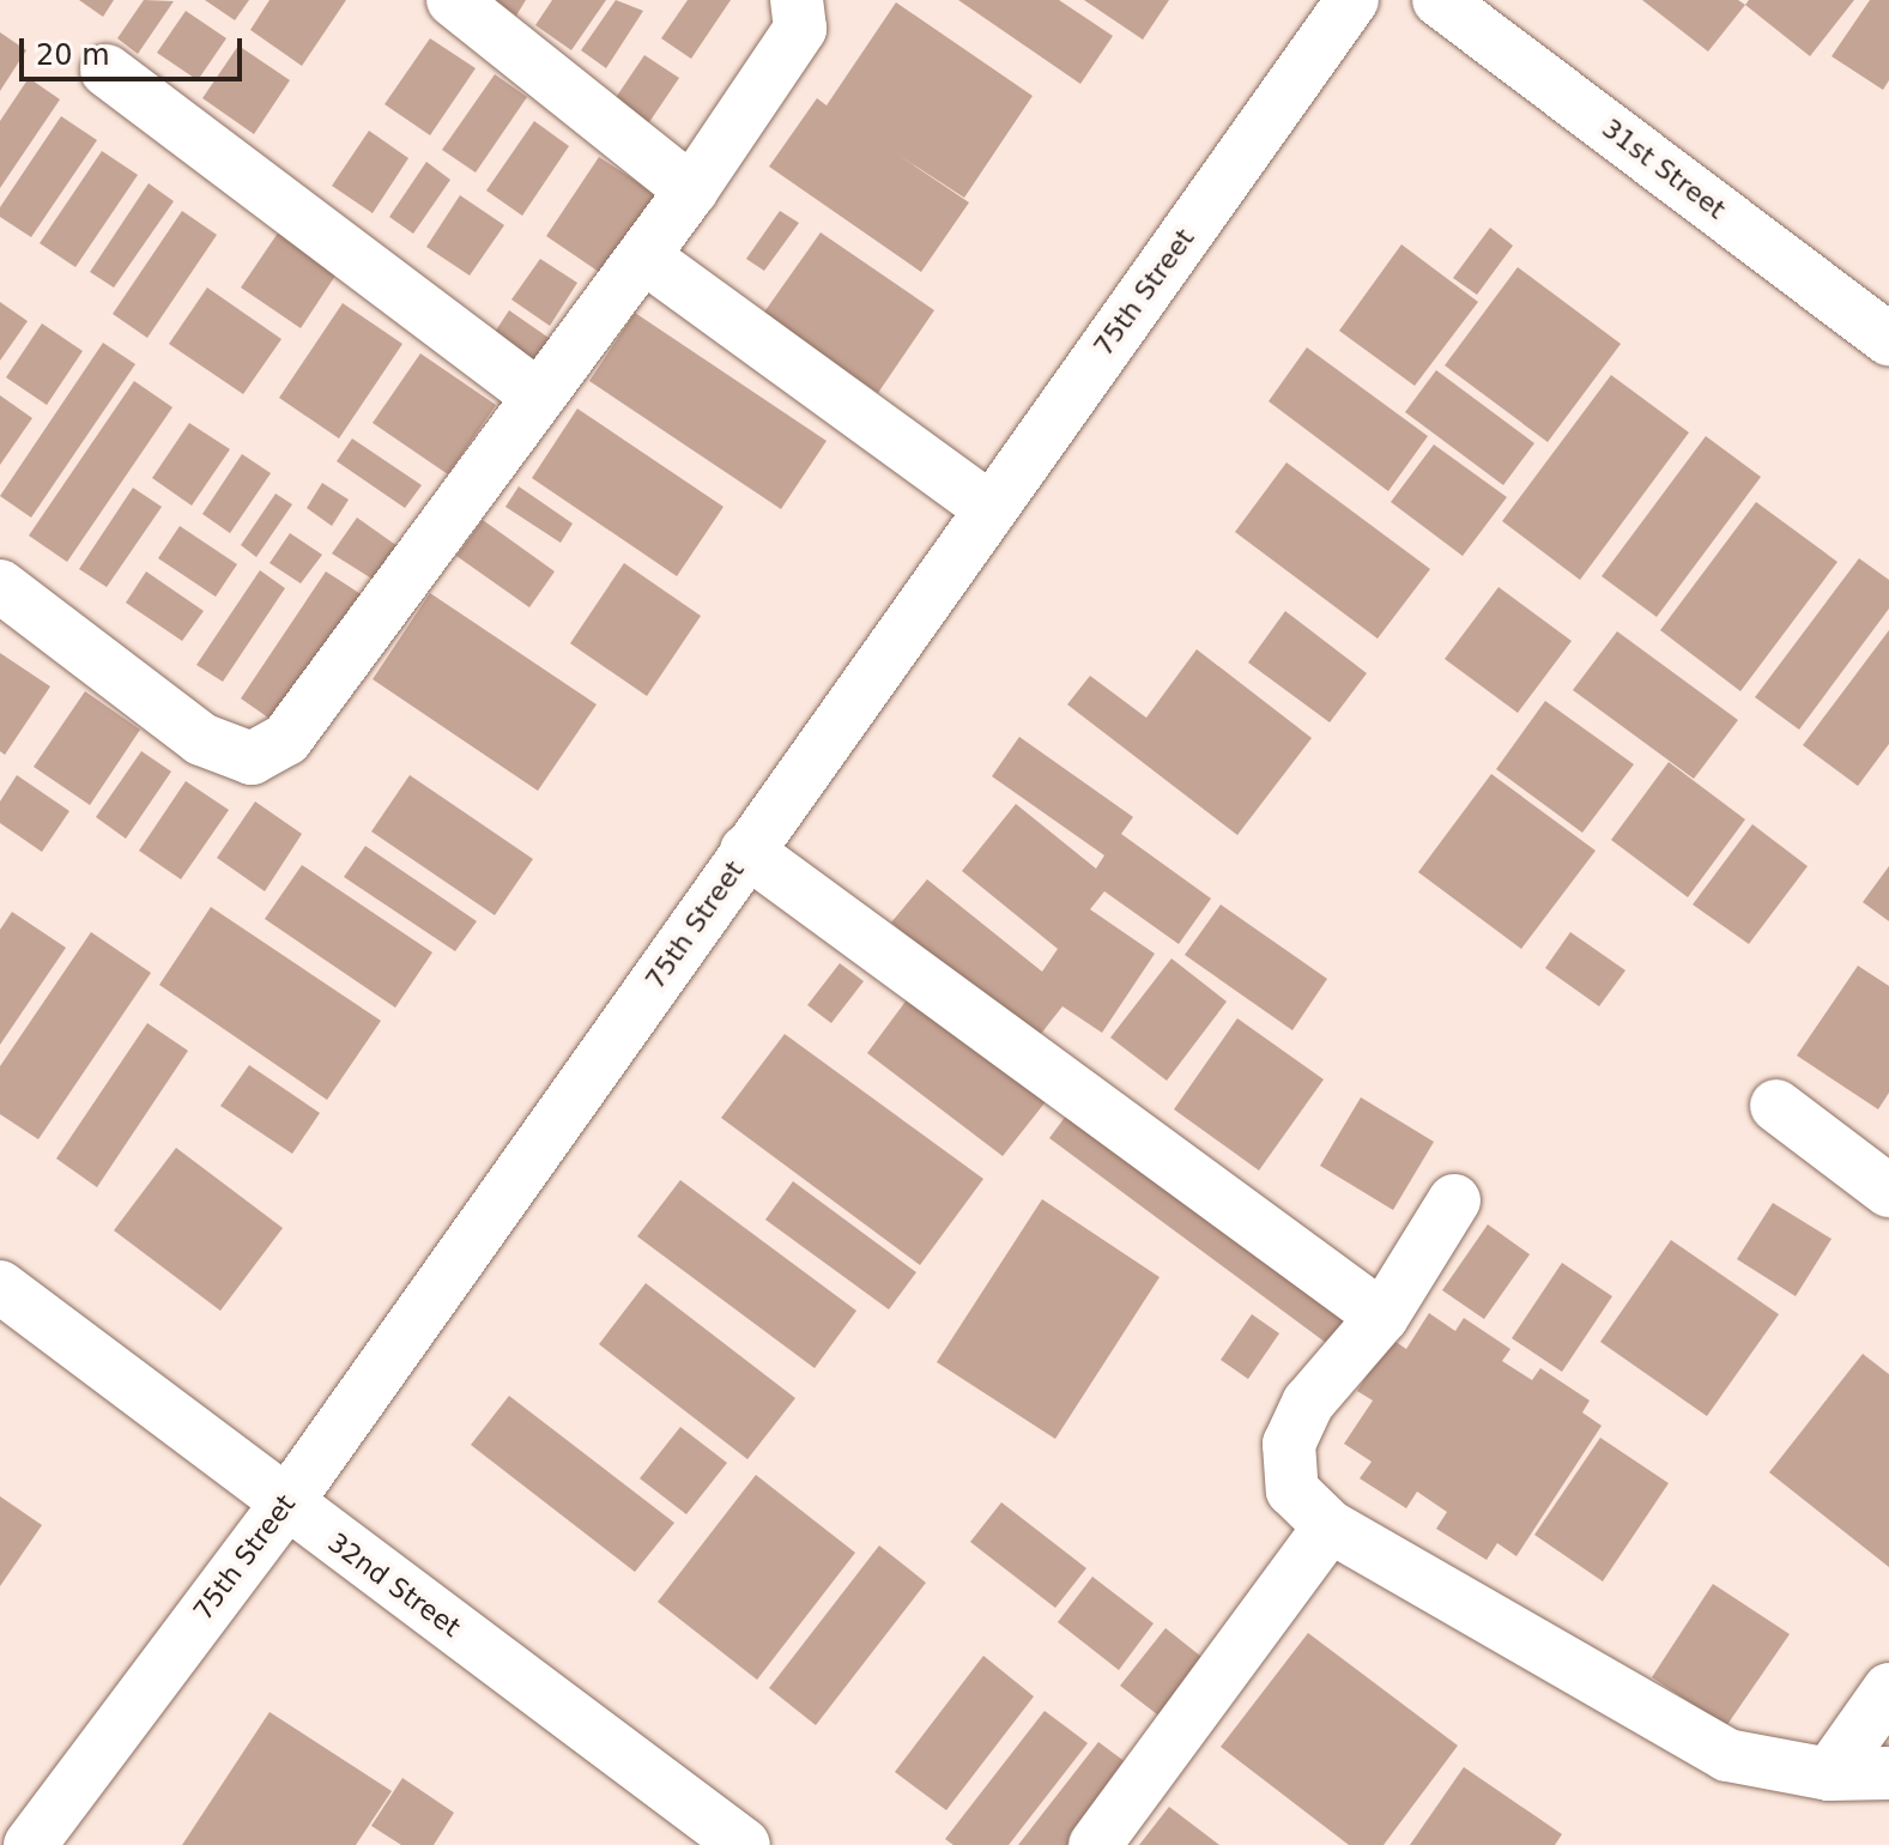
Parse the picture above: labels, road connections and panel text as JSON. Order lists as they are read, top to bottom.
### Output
{
  "streets": {
    "street": ["31st Street", "75th Street", "32nd Street"]
  },
  "crossings": [
    ["75th Street", "32nd Street"]
  ],
  "scale_bar": "20 m"
}
